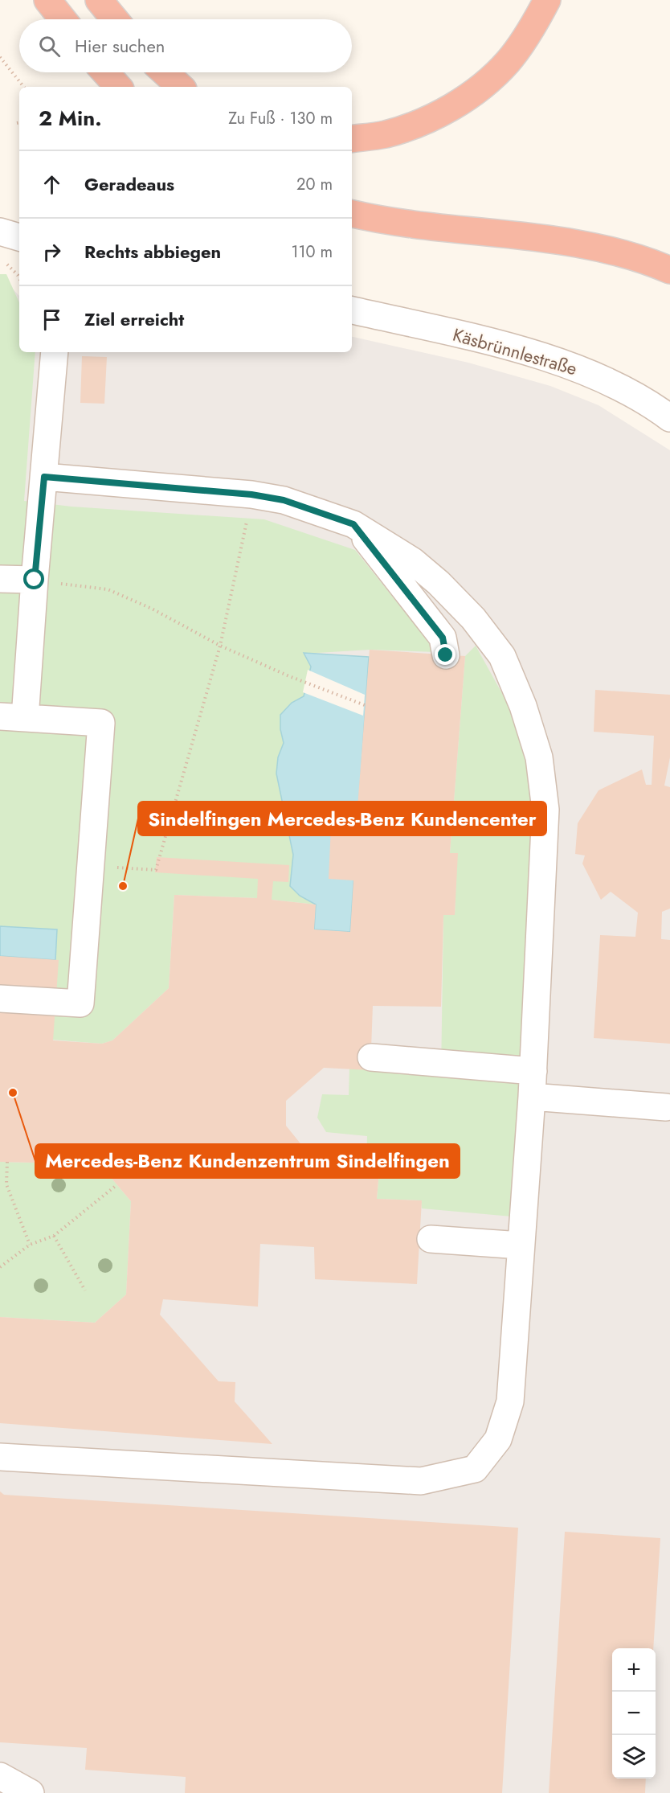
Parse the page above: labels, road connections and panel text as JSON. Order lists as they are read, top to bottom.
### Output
{
  "streets": {
    "street": ["Käsbrünnlestraße"]
  },
  "places": ["Sindelfingen Mercedes-Benz Kundencenter", "Mercedes-Benz Kundenzentrum Sindelfingen"],
  "page": {
    "search": "Hier suchen",
    "heading": ["2 Min.", "Zu Fuß · 130 m"],
    "list": [
      ["Geradeaus", "20 m"],
      ["Rechts abbiegen", "110 m"],
      "Ziel erreicht"
    ],
    "map_buttons": ["+", "−"]
  }
}
